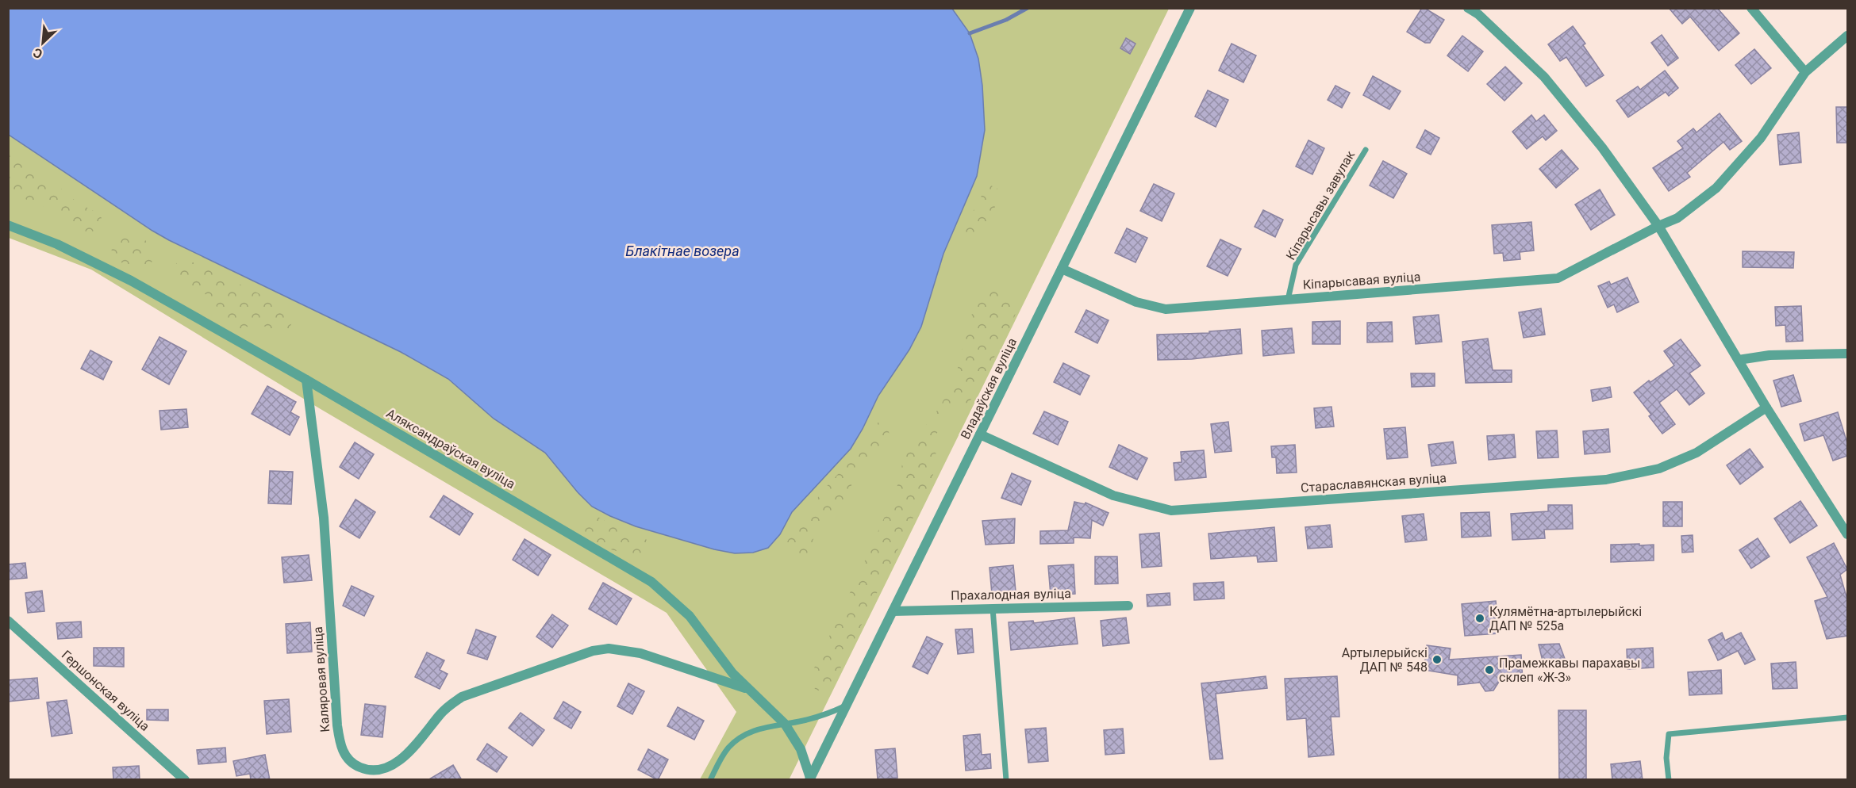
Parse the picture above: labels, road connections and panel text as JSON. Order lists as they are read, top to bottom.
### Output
{
  "streets": {
    "street": [
      "Кіпарысавая вуліца",
      "Владаўская вуліца",
      "Аляксандраўская вуліца",
      "Стараславянская вуліца",
      "Прахалодная вуліца",
      "Каляровая вуліца",
      "Гершонская вуліца"
    ],
    "lane": ["Кіпарысавы завулак"]
  },
  "crossings": [
    ["Кіпарысавы завулак", "Кіпарысавая вуліца"],
    ["Кіпарысавая вуліца", "Владаўская вуліца"],
    ["Владаўская вуліца", "Аляксандраўская вуліца"],
    ["Владаўская вуліца", "Стараславянская вуліца"],
    ["Владаўская вуліца", "Прахалодная вуліца"],
    ["Аляксандраўская вуліца", "Каляровая вуліца"]
  ],
  "water": ["Блакітнае возера"],
  "places": ["Кулямётна-артылерыйскі ДАП № 525а", "Артылерыйскі ДАП № 548", "Прамежкавы парахавы склеп «Ж-З»"],
  "north": "bottom left"
}
